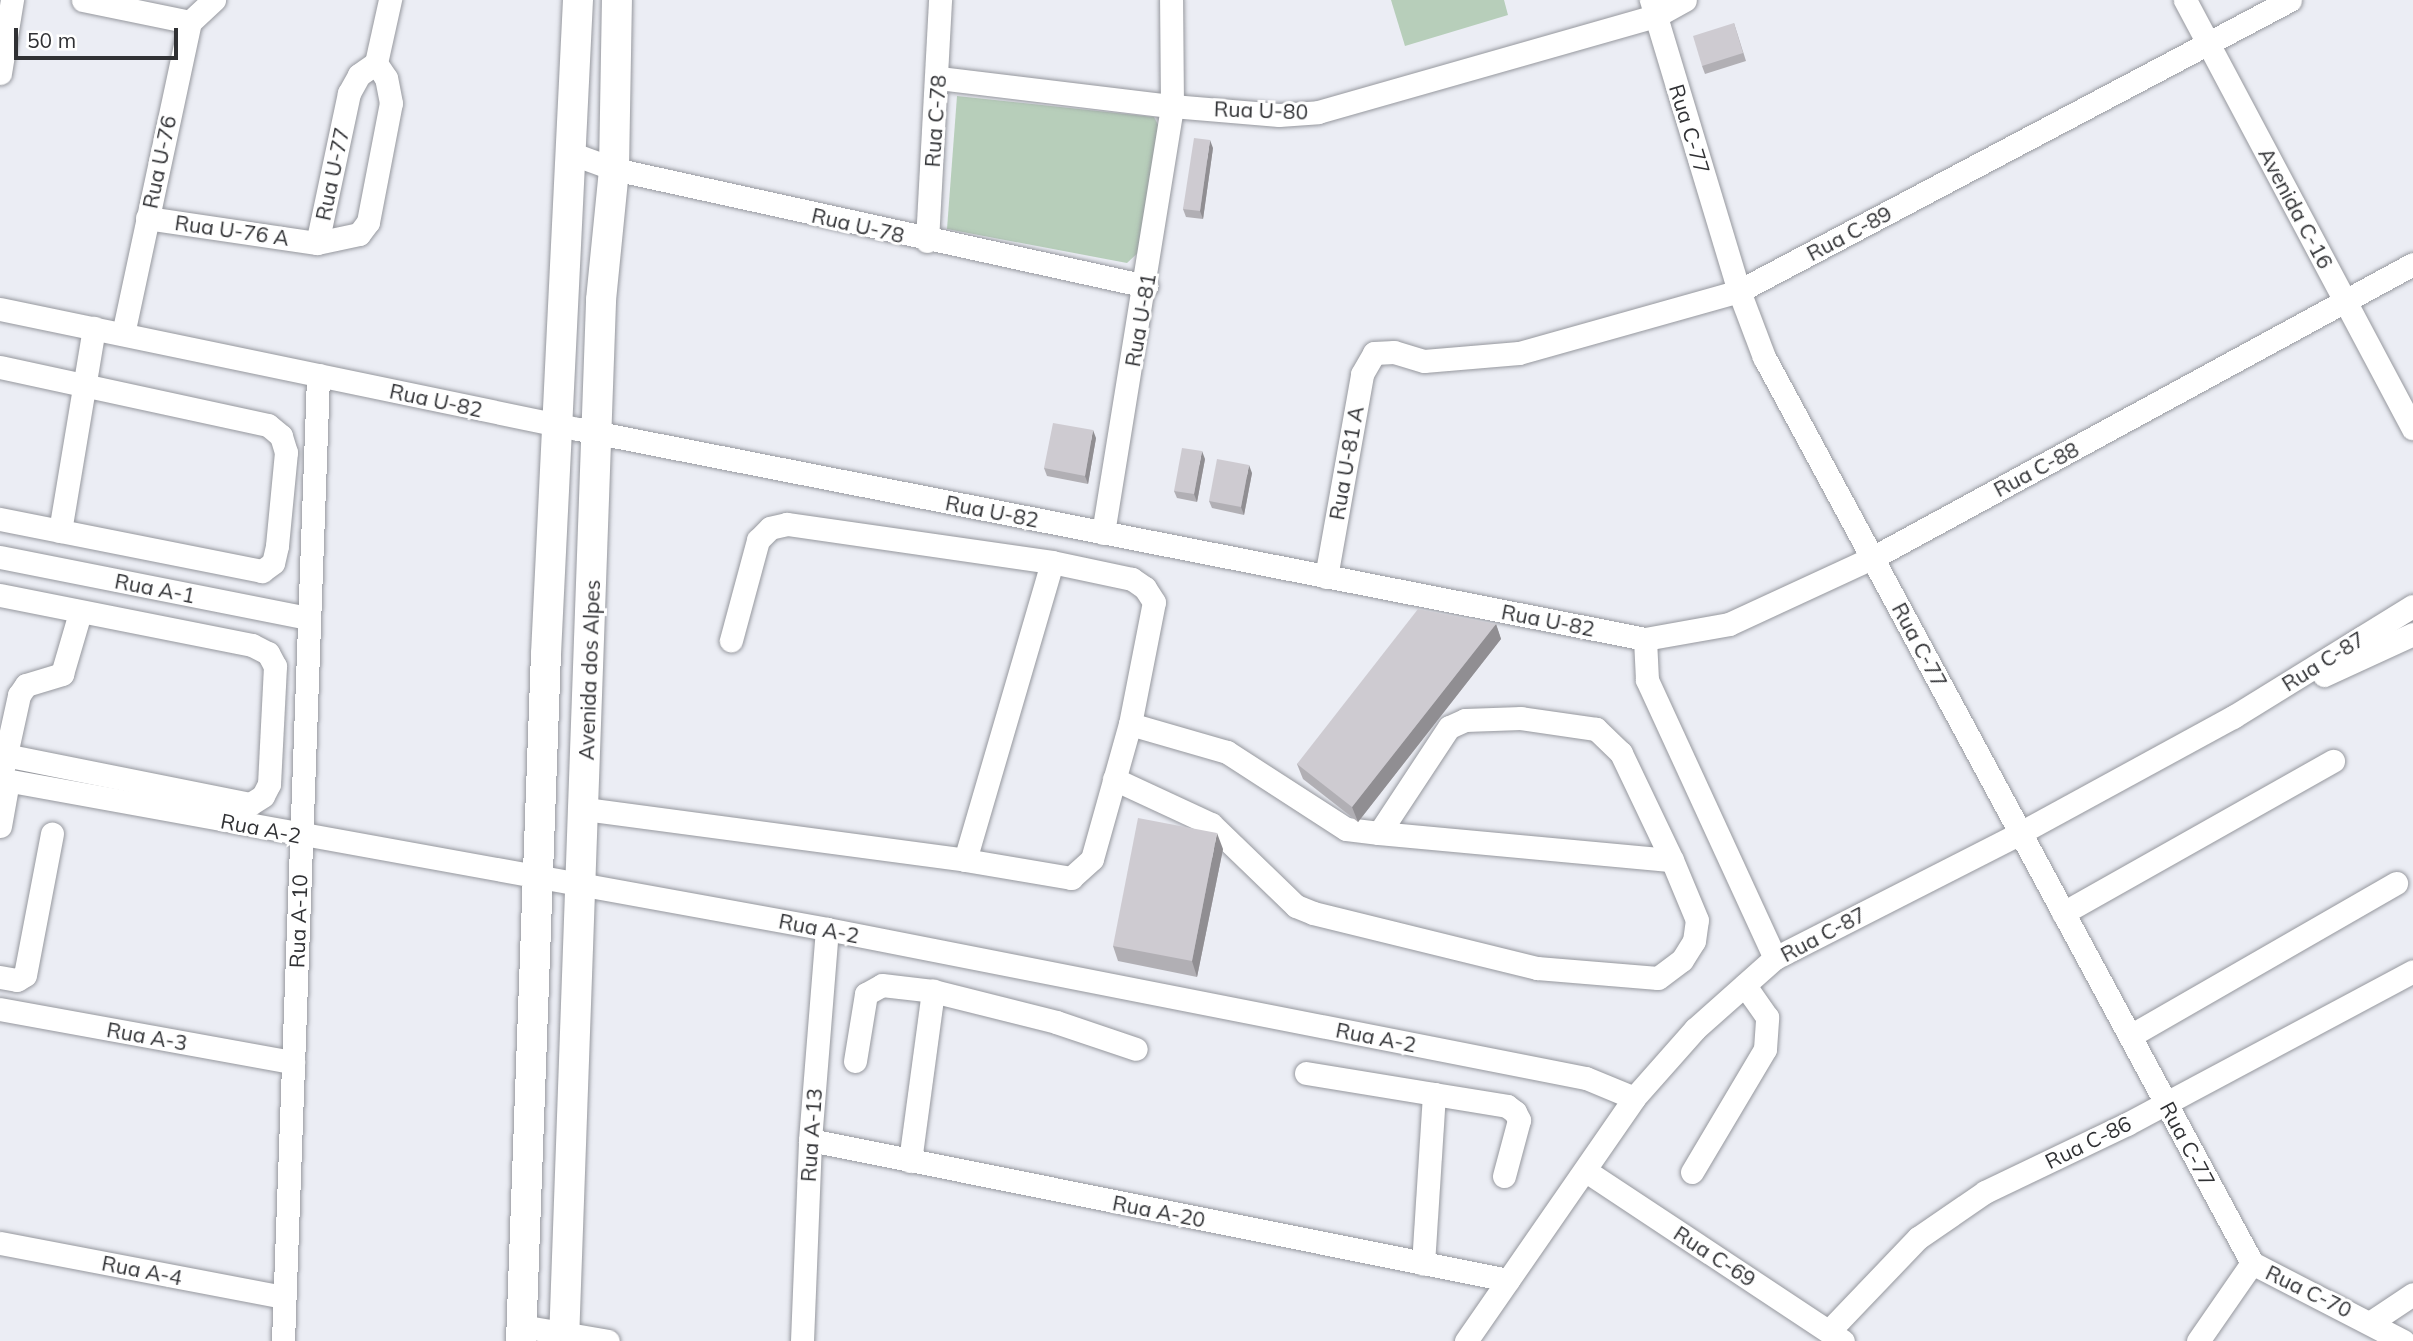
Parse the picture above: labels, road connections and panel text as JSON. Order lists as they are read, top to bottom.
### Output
{
  "streets": {
    "main road": ["Avenida dos Alpes"],
    "street": [
      "Rua U-80",
      "Rua C-78",
      "Rua C-77",
      "Rua U-76",
      "Rua U-77",
      "Avenida C-16",
      "Rua U-78",
      "Rua U-76 A",
      "Rua C-89",
      "Rua U-81",
      "Rua U-82",
      "Rua U-81 A",
      "Rua C-88",
      "Rua A-1",
      "Rua C-87",
      "Rua A-2",
      "Rua A-10",
      "Rua A-3",
      "Rua A-13",
      "Rua C-86",
      "Rua A-20",
      "Rua C-69",
      "Rua A-4",
      "Rua C-70"
    ]
  },
  "crossings": [
    ["Rua U-80", "Rua C-78"],
    ["Rua U-80", "Rua C-77"],
    ["Rua U-80", "Rua U-81"],
    ["Rua C-78", "Rua U-78"],
    ["Rua C-77", "Rua C-89"],
    ["Rua C-77", "Rua C-88"],
    ["Rua C-77", "Rua C-87"],
    ["Rua C-77", "Rua C-86"],
    ["Rua C-77", "Rua C-70"],
    ["Rua U-76", "Rua U-76 A"],
    ["Rua U-76", "Rua U-82"],
    ["Rua U-77", "Rua U-76 A"],
    ["Avenida C-16", "Rua C-89"],
    ["Avenida C-16", "Rua C-88"],
    ["Rua U-78", "Rua U-81"],
    ["Rua U-78", "Avenida dos Alpes"],
    ["Rua C-89", "Rua U-81 A"],
    ["Rua U-81", "Rua U-82"],
    ["Rua U-82", "Rua U-81 A"],
    ["Rua U-82", "Rua C-88"],
    ["Rua U-82", "Avenida dos Alpes"],
    ["Rua U-82", "Rua A-10"],
    ["Rua A-1", "Rua A-10"],
    ["Rua C-87", "Rua A-2"],
    ["Rua C-87", "Rua A-20"],
    ["Rua C-87", "Rua C-69"],
    ["Avenida dos Alpes", "Rua A-2"],
    ["Rua A-2", "Rua A-10"],
    ["Rua A-2", "Rua A-13"],
    ["Rua A-10", "Rua A-3"],
    ["Rua A-10", "Rua A-4"],
    ["Rua A-13", "Rua A-20"],
    ["Rua C-86", "Rua C-69"]
  ],
  "scale_bar": "50 m"
}
